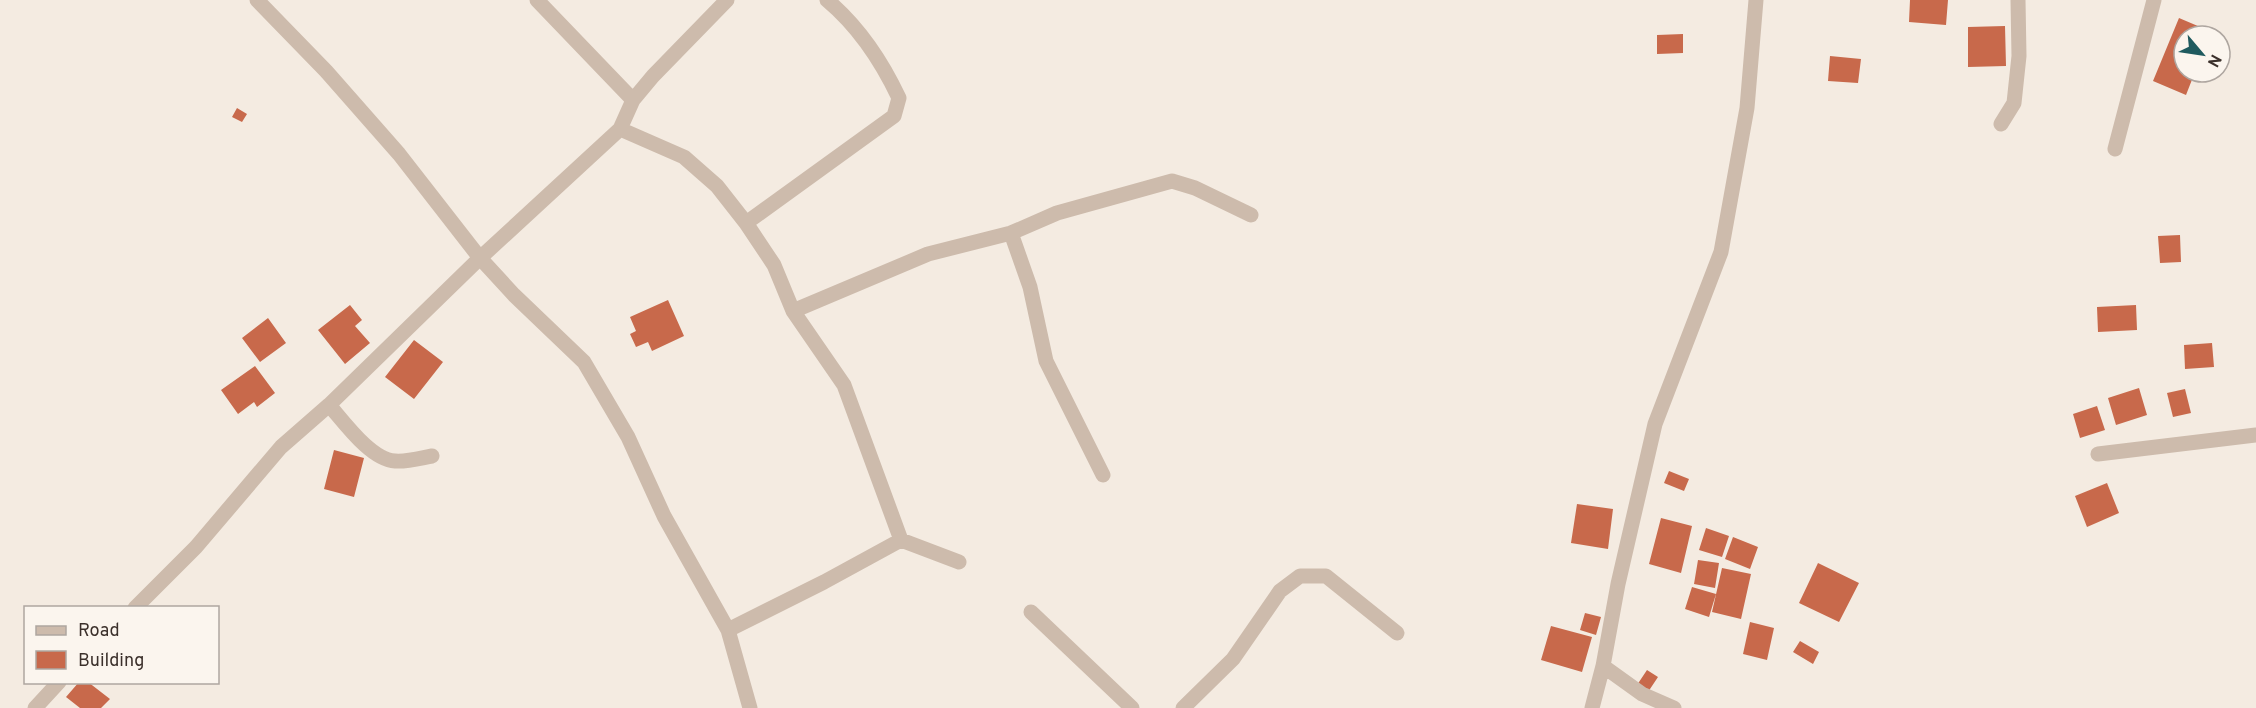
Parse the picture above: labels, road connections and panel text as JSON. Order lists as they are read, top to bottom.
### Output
{
  "legend": ["Road", "Building"],
  "north": "bottom right"
}
